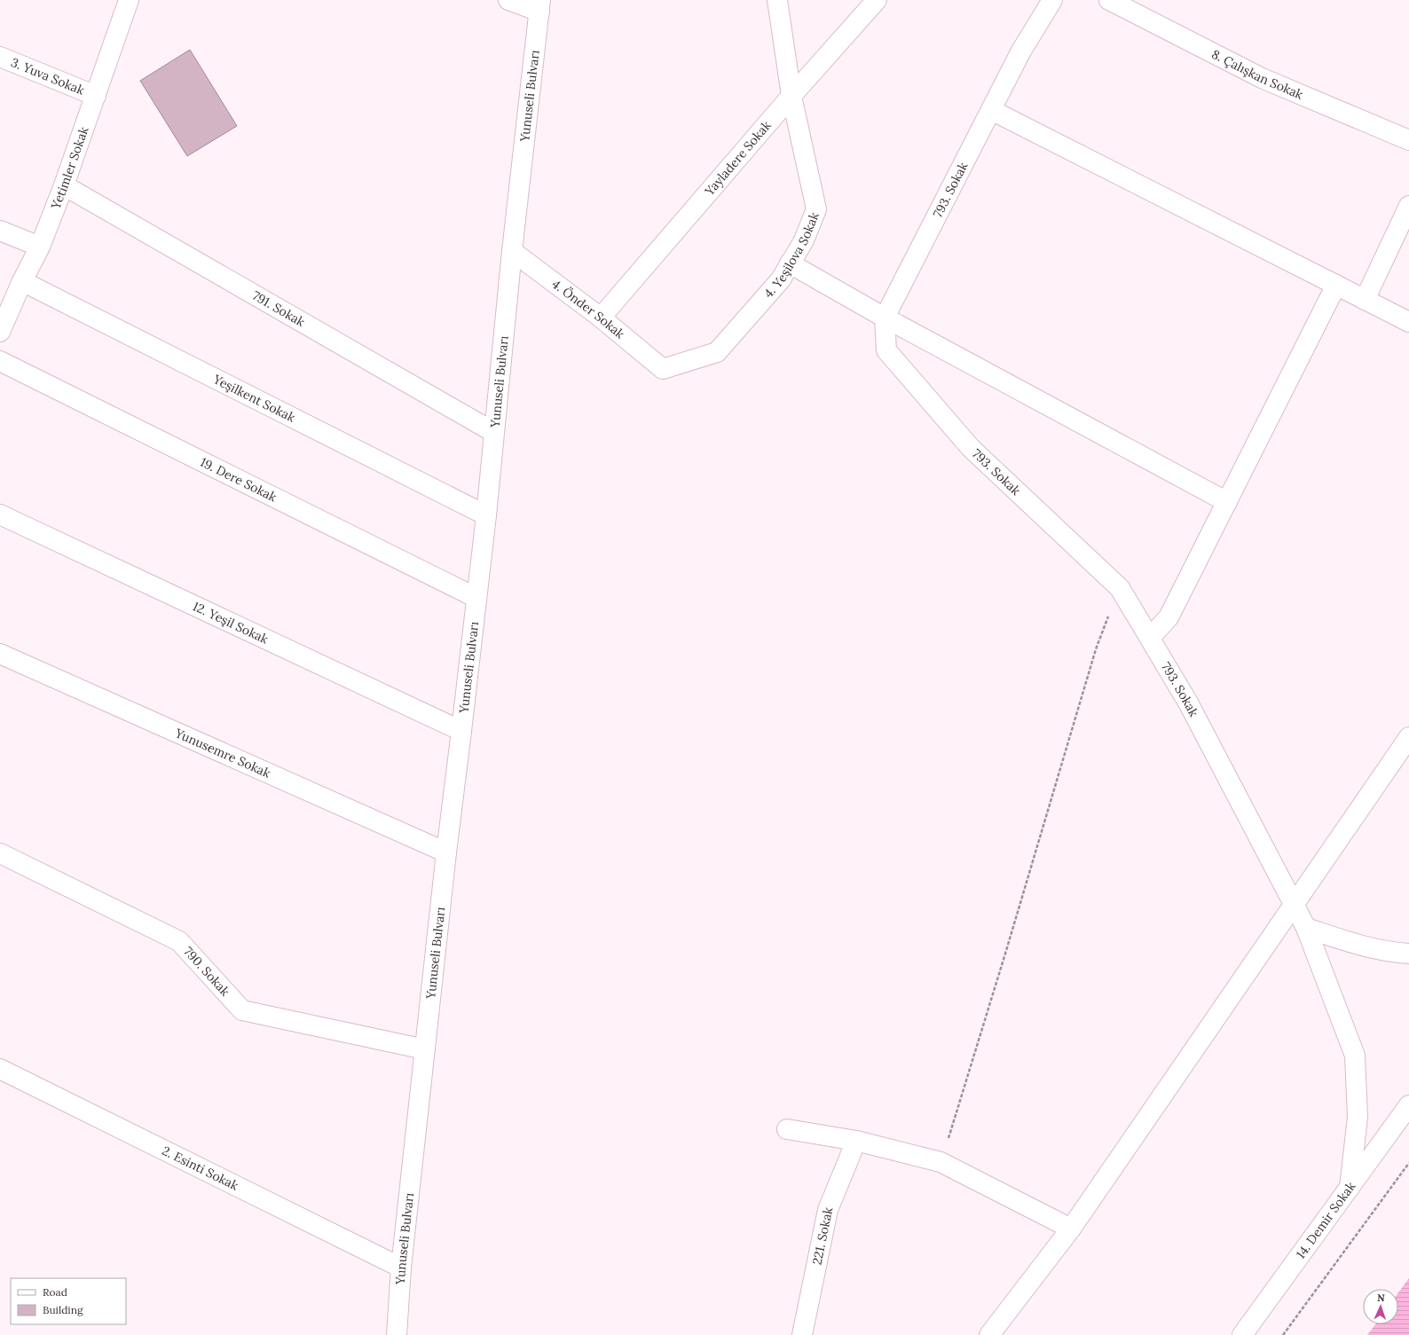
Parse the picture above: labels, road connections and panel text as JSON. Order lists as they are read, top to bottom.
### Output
{
  "streets": {
    "street": [
      "8. Çalışkan Sokak",
      "3. Yuva Sokak",
      "Yunuseli Bulvarı",
      "Yayladere Sokak",
      "Yetimler Sokak",
      "793. Sokak",
      "4. Yeşilova Sokak",
      "791. Sokak",
      "4. Önder Sokak",
      "Yeşilkent Sokak",
      "19. Dere Sokak",
      "12. Yeşil Sokak",
      "Yunusemre Sokak",
      "790. Sokak",
      "2. Esinti Sokak",
      "14. Demir Sokak",
      "221. Sokak"
    ]
  },
  "crossings": [
    ["3. Yuva Sokak", "Yetimler Sokak"],
    ["Yunuseli Bulvarı", "791. Sokak"],
    ["Yunuseli Bulvarı", "4. Önder Sokak"],
    ["Yunuseli Bulvarı", "Yeşilkent Sokak"],
    ["Yunuseli Bulvarı", "19. Dere Sokak"],
    ["Yunuseli Bulvarı", "12. Yeşil Sokak"],
    ["Yunuseli Bulvarı", "Yunusemre Sokak"],
    ["Yunuseli Bulvarı", "790. Sokak"],
    ["Yunuseli Bulvarı", "2. Esinti Sokak"],
    ["Yayladere Sokak", "4. Yeşilova Sokak"],
    ["Yayladere Sokak", "4. Önder Sokak"],
    ["Yetimler Sokak", "791. Sokak"],
    ["Yetimler Sokak", "Yeşilkent Sokak"],
    ["793. Sokak", "14. Demir Sokak"],
    ["4. Yeşilova Sokak", "4. Önder Sokak"]
  ],
  "legend": ["Road", "Building"],
  "north": "top"
}
